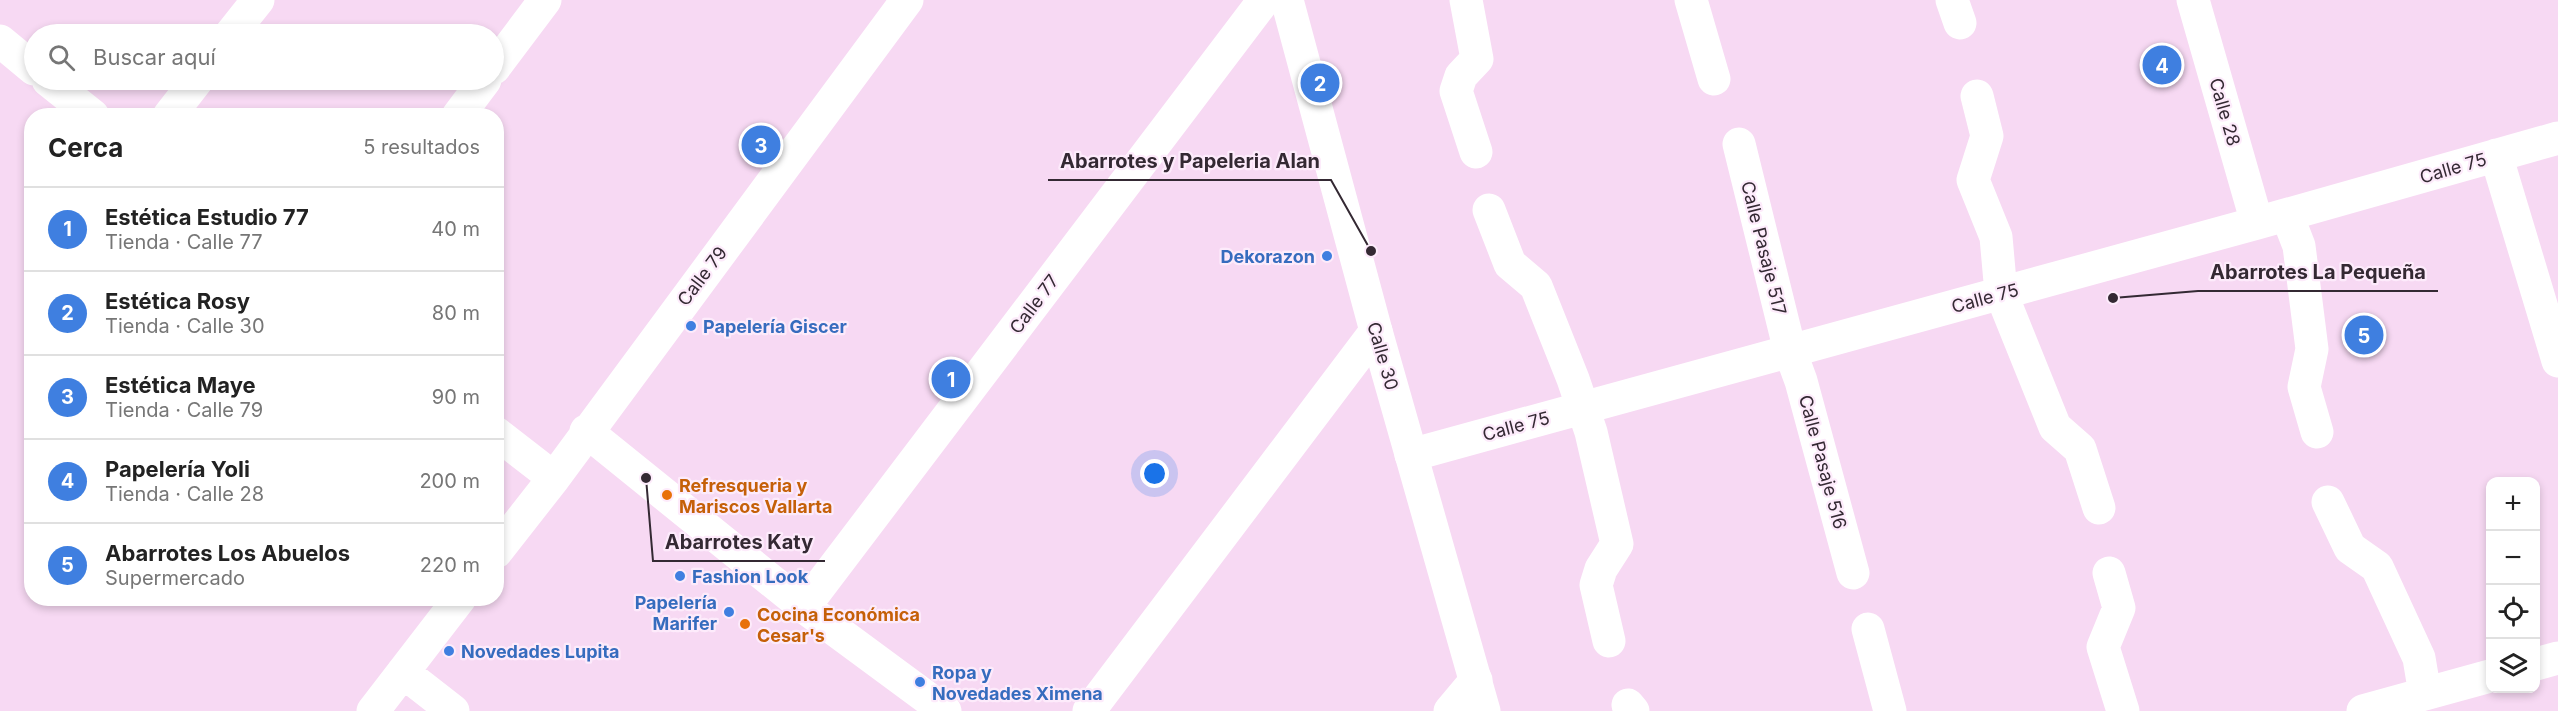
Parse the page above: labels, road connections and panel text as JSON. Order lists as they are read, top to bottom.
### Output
{
  "streets": {
    "street": [
      "Calle 28",
      "Calle 75",
      "Calle Pasaje 517",
      "Calle 79",
      "Calle 77",
      "Calle 30",
      "Calle Pasaje 516"
    ]
  },
  "crossings": [
    ["Calle 28", "Calle 75"],
    ["Calle 75", "Calle Pasaje 517"],
    ["Calle 75", "Calle 30"],
    ["Calle 75", "Calle Pasaje 516"],
    ["Calle Pasaje 517", "Calle Pasaje 516"]
  ],
  "places": [
    "Abarrotes y Papeleria Alan",
    "Dekorazon",
    "Abarrotes La Pequeña",
    "Papelería Giscer",
    "Abarrotes Katy",
    "Refresqueria y Mariscos Vallarta",
    "Fashion Look",
    "Papelería Marifer",
    "Cocina Económica Cesar's",
    "Novedades Lupita",
    "Ropa y Novedades Ximena"
  ],
  "page": {
    "search": "Buscar aquí",
    "pins": [
      "4",
      "2",
      "3",
      "5",
      "1"
    ],
    "heading": ["Cerca", "5 resultados"],
    "list": [
      {
        "mark": "1",
        "name": "Estética Estudio 77",
        "note": "Tienda · Calle 77",
        "value": "40 m"
      },
      {
        "mark": "2",
        "name": "Estética Rosy",
        "note": "Tienda · Calle 30",
        "value": "80 m"
      },
      {
        "mark": "3",
        "name": "Estética Maye",
        "note": "Tienda · Calle 79",
        "value": "90 m"
      },
      {
        "mark": "4",
        "name": "Papelería Yoli",
        "note": "Tienda · Calle 28",
        "value": "200 m"
      },
      {
        "mark": "5",
        "name": "Abarrotes Los Abuelos",
        "note": "Supermercado",
        "value": "220 m"
      }
    ],
    "map_buttons": ["+", "−"]
  }
}
